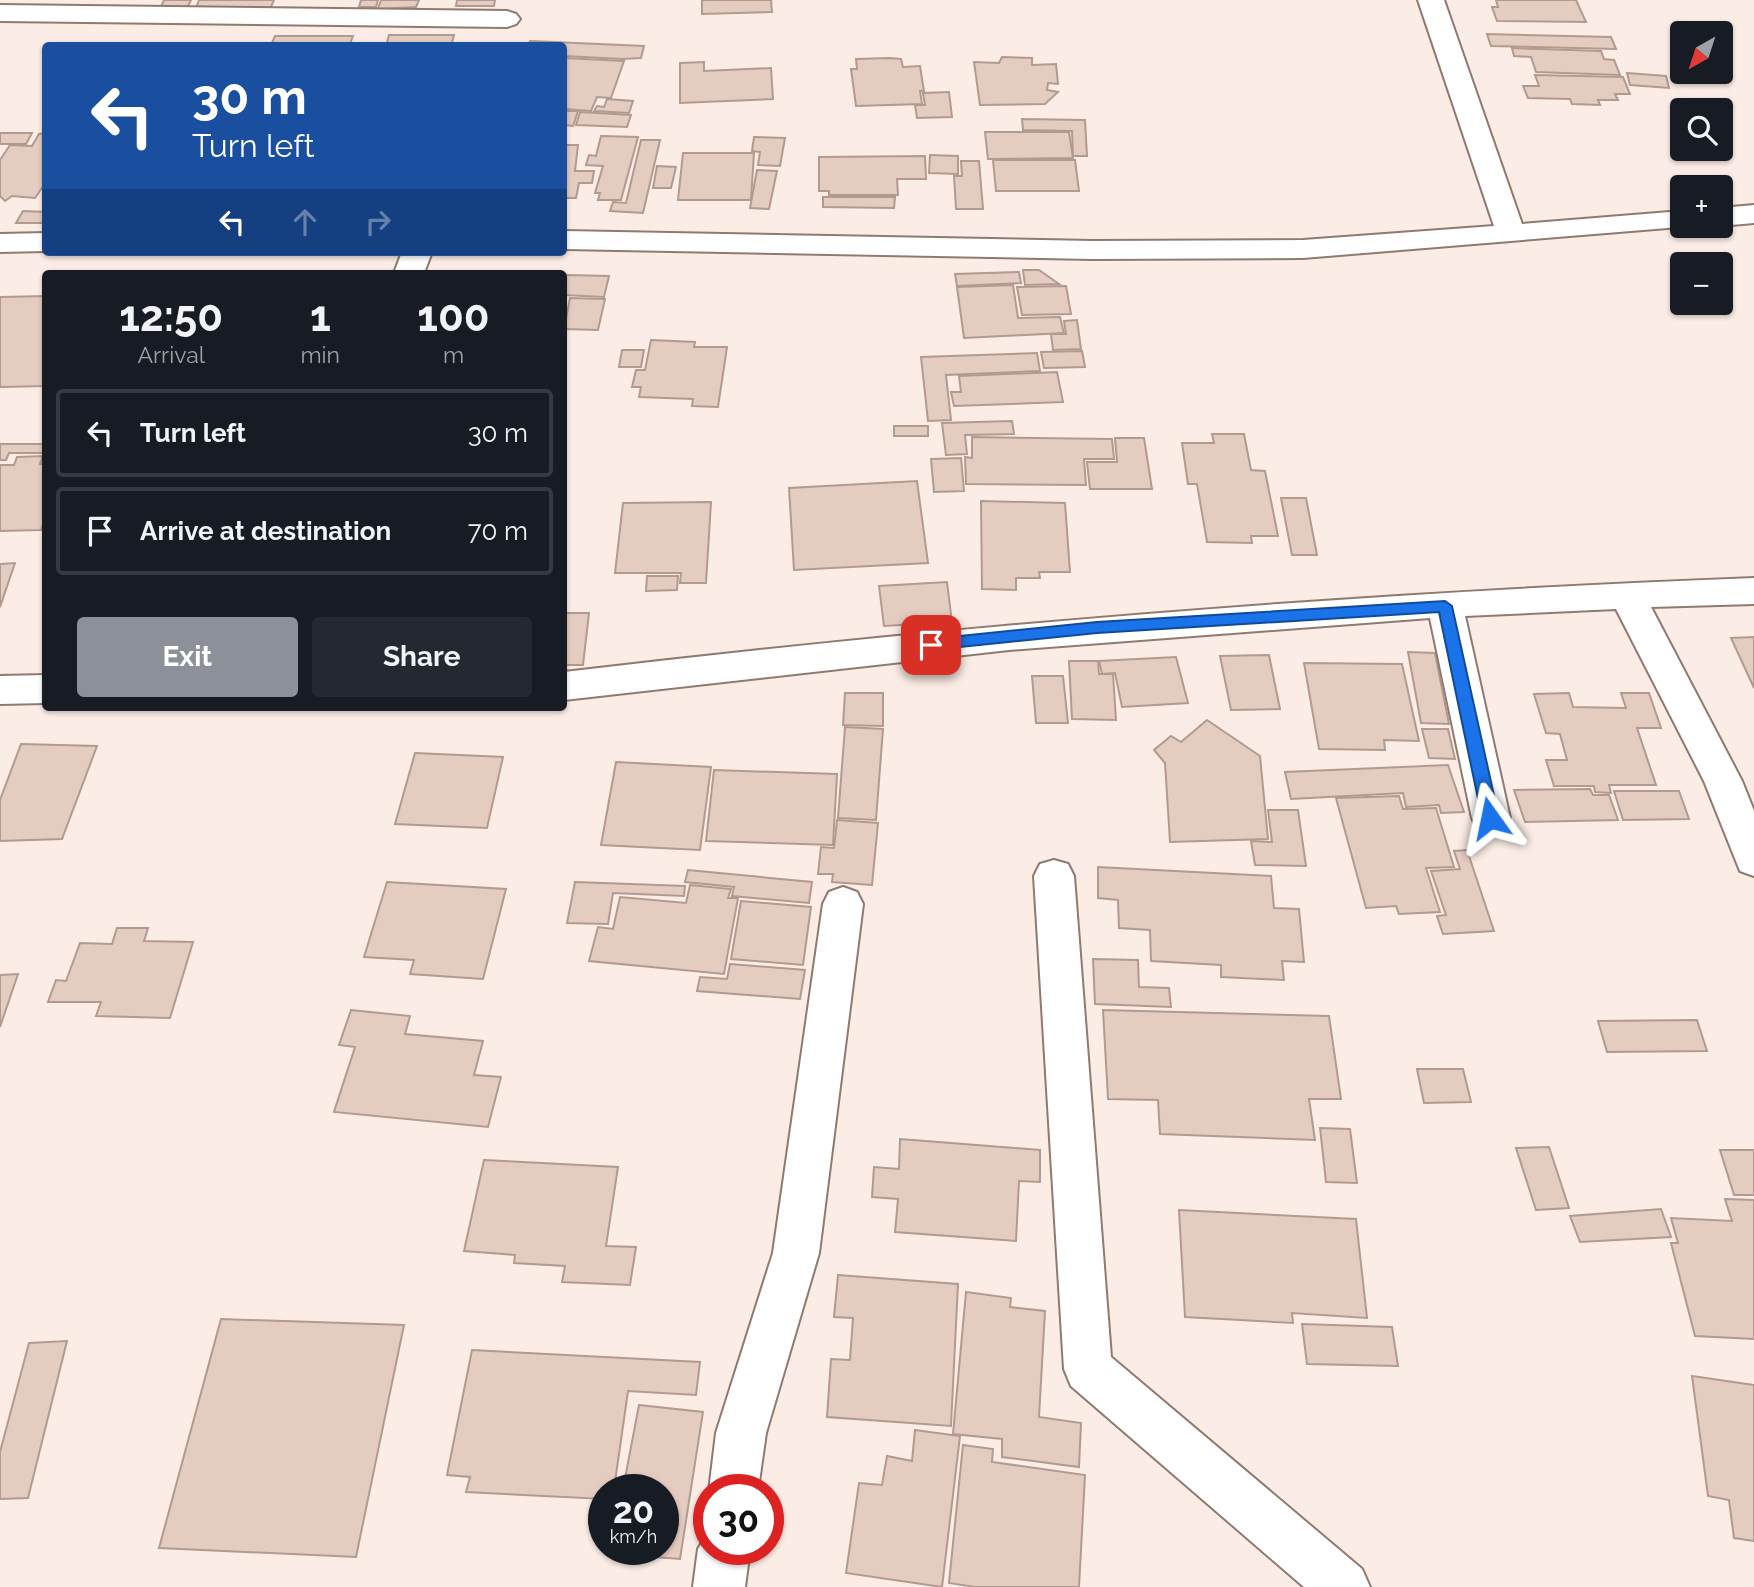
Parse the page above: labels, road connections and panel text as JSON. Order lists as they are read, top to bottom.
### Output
{
  "north": "bottom left",
  "page": {
    "map_buttons": ["+", "−"],
    "turn": ["30 m", "Turn left"],
    "eta": [
      "12:50",
      "Arrival",
      "1",
      "min",
      "100",
      "m"
    ],
    "list": [
      {
        "name": "Turn left",
        "value": "30 m"
      },
      {
        "name": "Arrive at destination",
        "value": "70 m"
      }
    ],
    "buttons": ["Exit", "Share"],
    "speed": "20 km/h",
    "limit": "30"
  }
}
